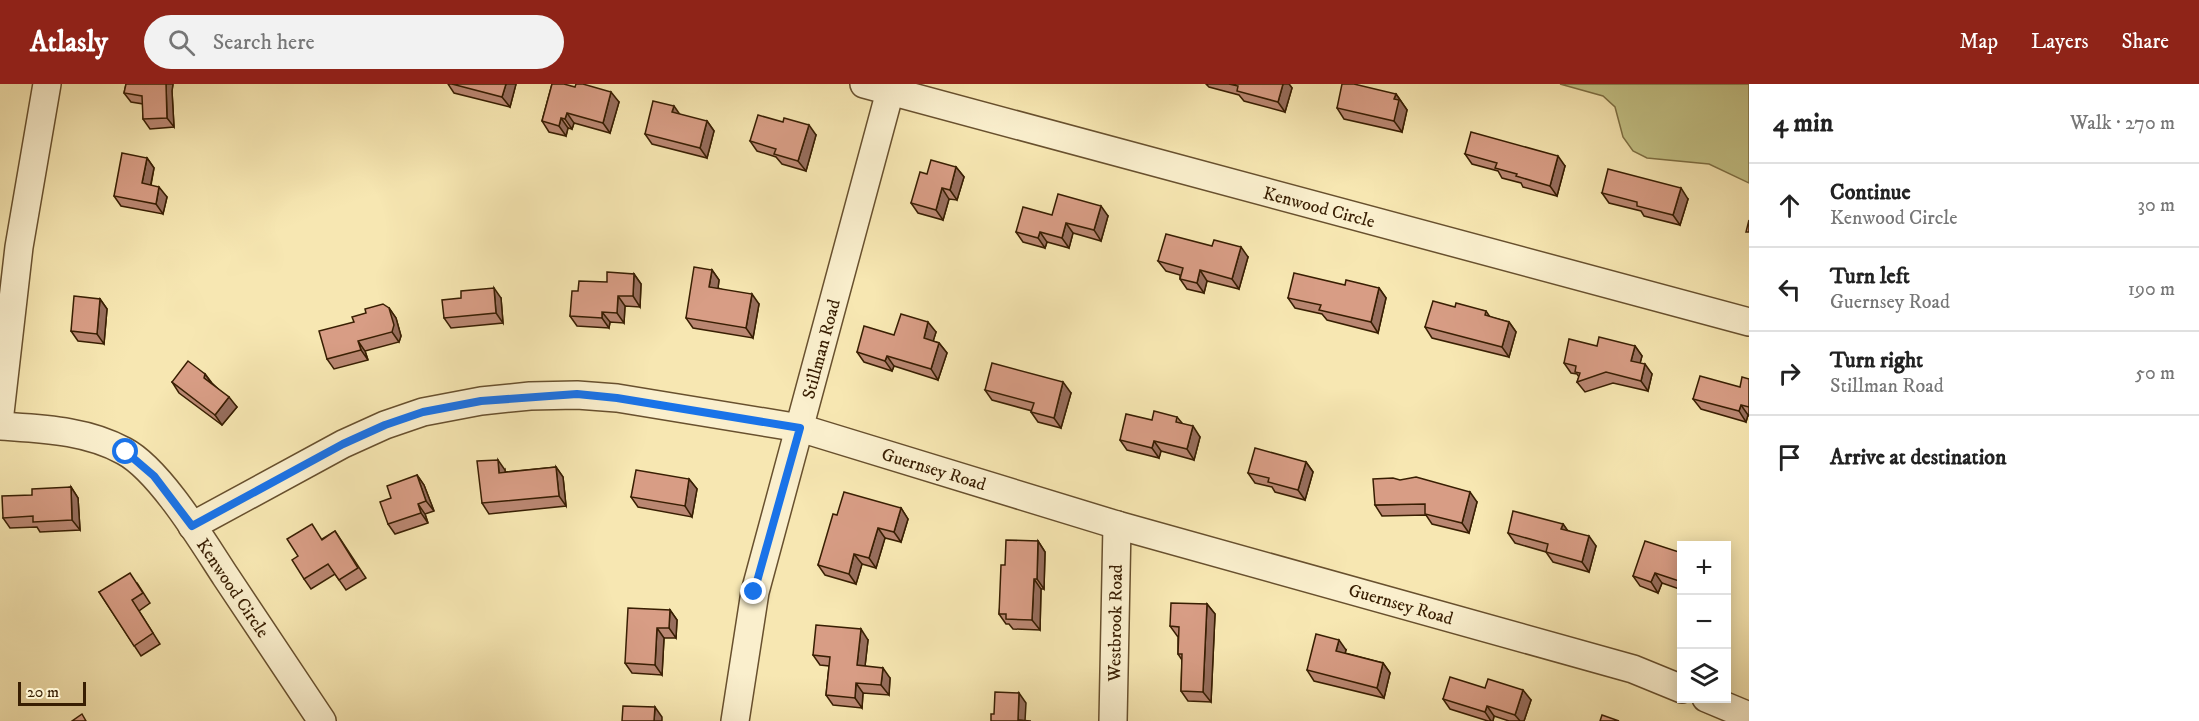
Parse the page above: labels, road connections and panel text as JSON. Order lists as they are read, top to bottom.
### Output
{
  "streets": {
    "street": [
      "Kenwood Circle",
      "Stillman Road",
      "Guernsey Road",
      "Westbrook Road"
    ]
  },
  "crossings": [
    ["Kenwood Circle", "Stillman Road"],
    ["Kenwood Circle", "Guernsey Road"],
    ["Stillman Road", "Guernsey Road"],
    ["Guernsey Road", "Westbrook Road"]
  ],
  "scale_bar": "20 m",
  "page": {
    "header": "Atlasly",
    "search": "Search here",
    "nav": ["Map", "Layers", "Share"],
    "heading": ["4 min", "Walk · 270 m"],
    "list": [
      ["Continue", "Kenwood Circle", "30 m"],
      ["Turn left", "Guernsey Road", "190 m"],
      ["Turn right", "Stillman Road", "50 m"],
      "Arrive at destination"
    ],
    "map_buttons": ["+", "−"],
    "scale": "20 m"
  }
}
